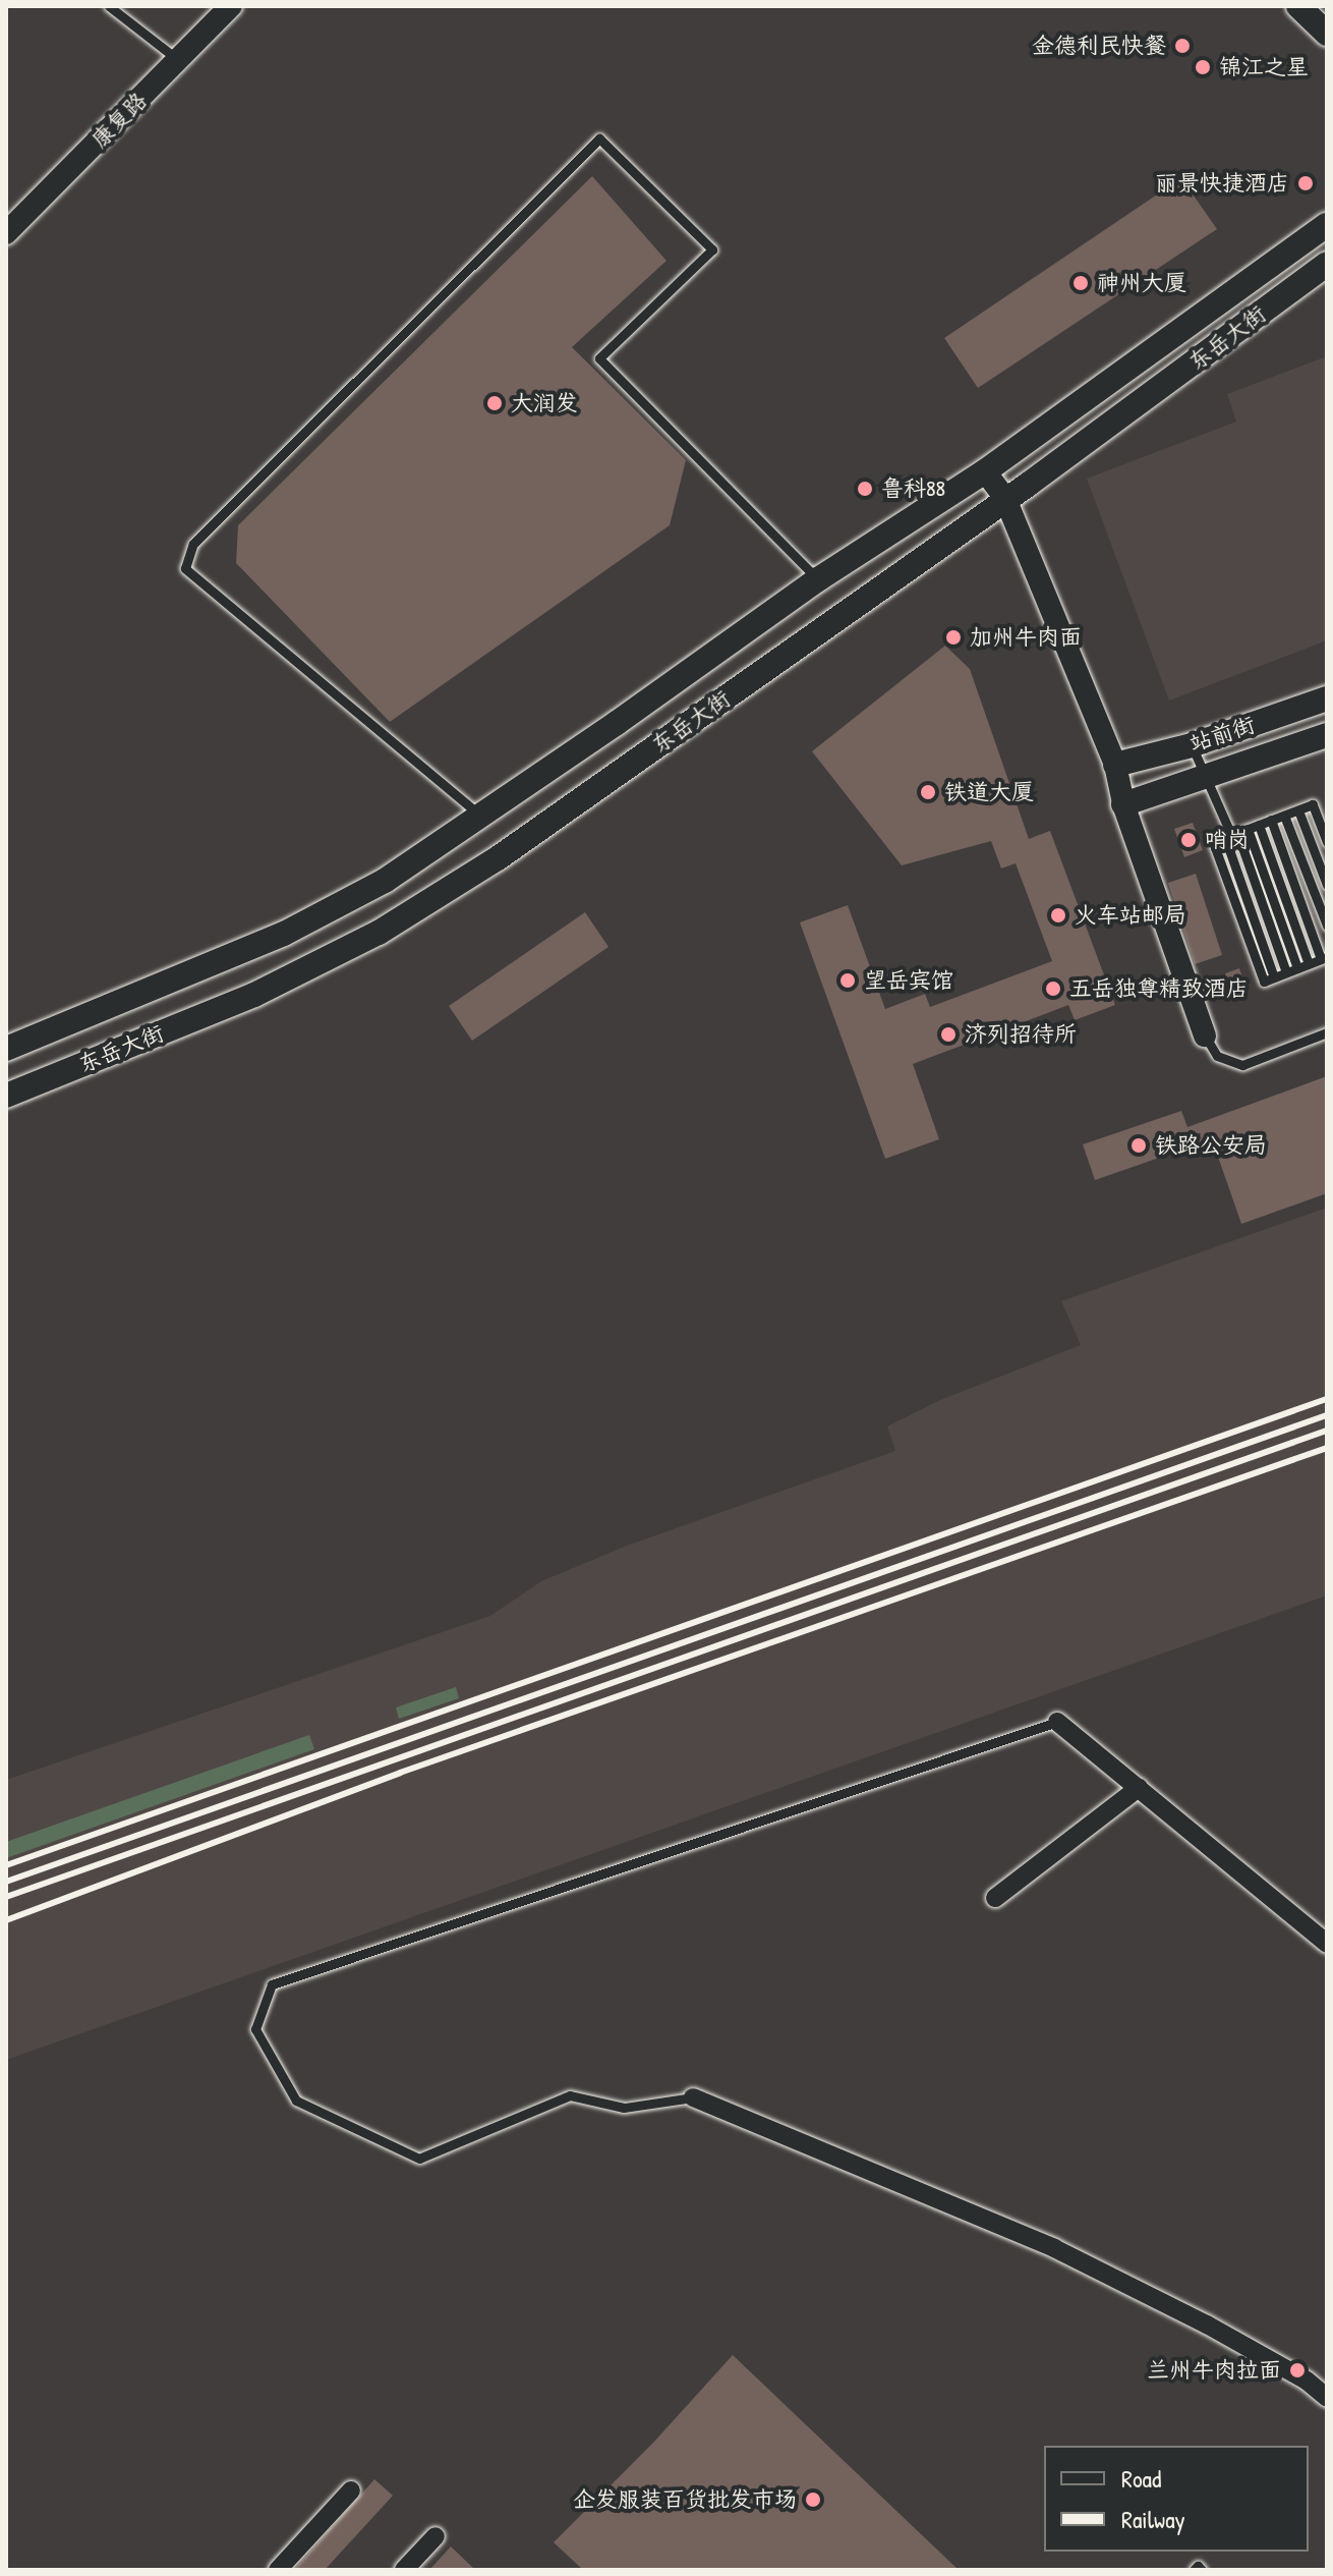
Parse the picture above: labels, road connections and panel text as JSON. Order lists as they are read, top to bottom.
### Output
{
  "streets": {
    "main road": ["东岳大街", "站前街"],
    "street": ["康复路"]
  },
  "places": [
    "金德利民快餐",
    "锦江之星",
    "丽景快捷酒店",
    "神州大厦",
    "大润发",
    "鲁科88",
    "加州牛肉面",
    "铁道大厦",
    "哨岗",
    "火车站邮局",
    "望岳宾馆",
    "五岳独尊精致酒店",
    "济列招待所",
    "铁路公安局",
    "兰州牛肉拉面",
    "企发服装百货批发市场"
  ],
  "legend": ["Road", "Railway"]
}
